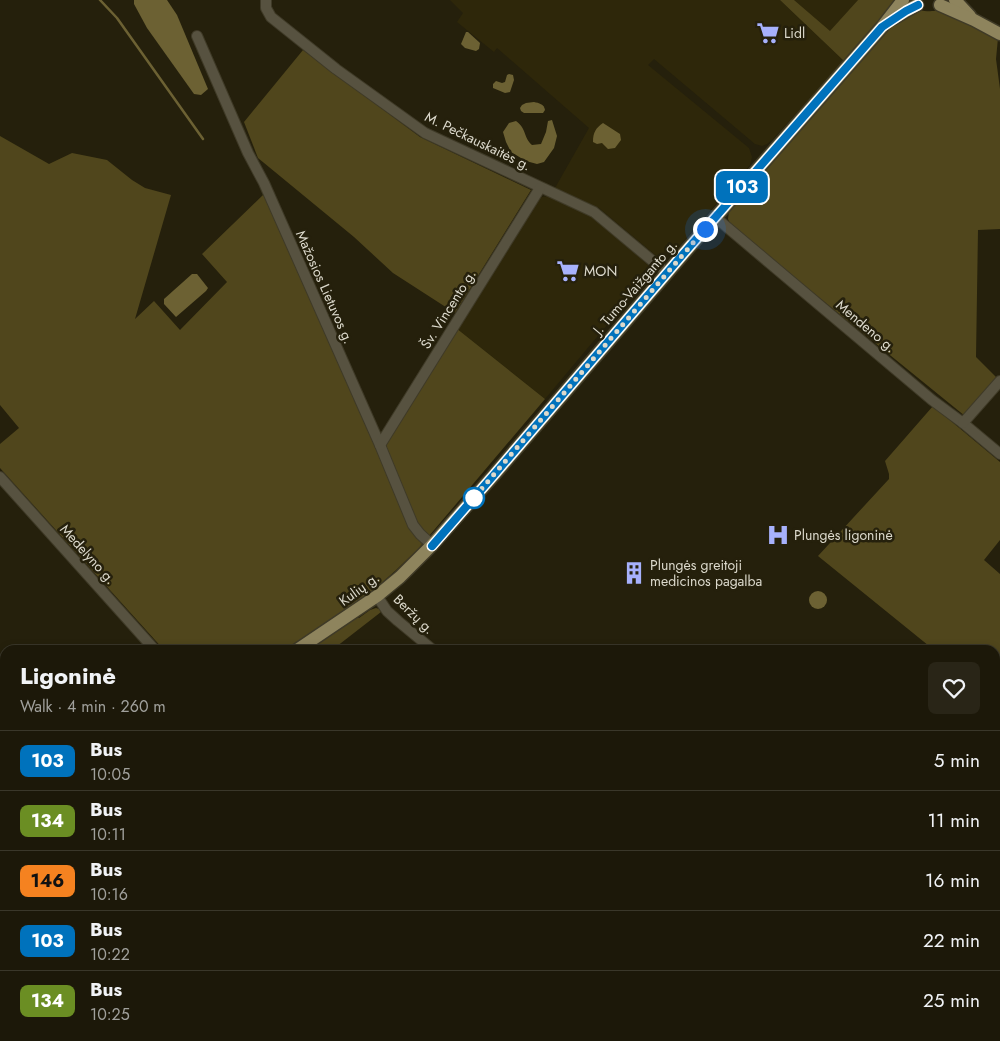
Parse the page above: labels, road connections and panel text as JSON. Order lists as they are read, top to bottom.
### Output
{
  "streets": {
    "main road": ["J. Tumo-Vaižganto g.", "Kulių g."],
    "street": [
      "M. Pečkauskaitės g.",
      "Mažosios Lietuvos g.",
      "Šv. Vincento g.",
      "Mendeno g.",
      "Medelyno g.",
      "Beržų g."
    ]
  },
  "crossings": [
    ["M. Pečkauskaitės g.", "J. Tumo-Vaižganto g."],
    ["M. Pečkauskaitės g.", "Šv. Vincento g."],
    ["Mažosios Lietuvos g.", "J. Tumo-Vaižganto g."],
    ["Mažosios Lietuvos g.", "Šv. Vincento g."],
    ["Mažosios Lietuvos g.", "Kulių g."],
    ["J. Tumo-Vaižganto g.", "Mendeno g."],
    ["J. Tumo-Vaižganto g.", "Kulių g."],
    ["Kulių g.", "Beržų g."]
  ],
  "places": {
    "supermarket": ["Lidl", "MON"],
    "hospital": ["Plungės ligoninė"],
    "building": ["Plungės greitoji medicinos pagalba"]
  },
  "lines": ["bus line 103"],
  "page": {
    "on_map": "103",
    "heading": ["Ligoninė", "Walk · 4 min · 260 m"],
    "list": [
      {
        "mark": "103",
        "name": "Bus",
        "note": "10:05",
        "value": "5 min"
      },
      {
        "mark": "134",
        "name": "Bus",
        "note": "10:11",
        "value": "11 min"
      },
      {
        "mark": "146",
        "name": "Bus",
        "note": "10:16",
        "value": "16 min"
      },
      {
        "mark": "103",
        "name": "Bus",
        "note": "10:22",
        "value": "22 min"
      },
      {
        "mark": "134",
        "name": "Bus",
        "note": "10:25",
        "value": "25 min"
      }
    ]
  }
}
